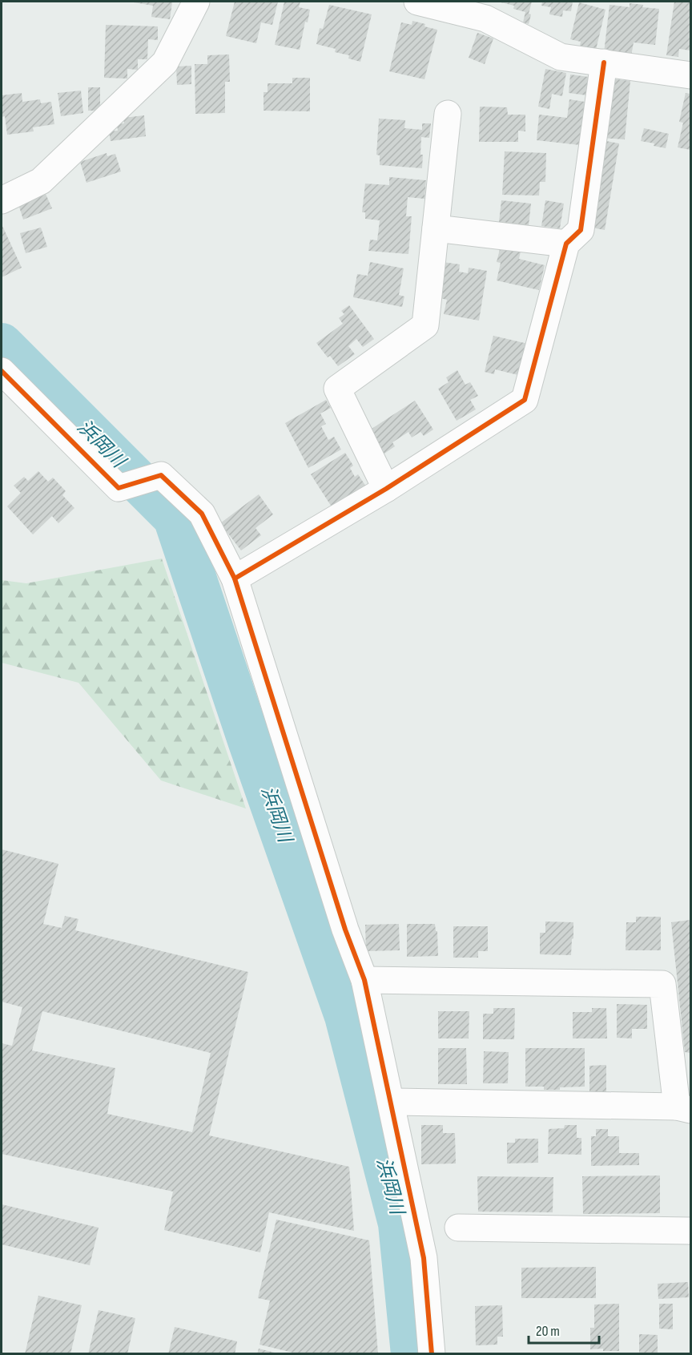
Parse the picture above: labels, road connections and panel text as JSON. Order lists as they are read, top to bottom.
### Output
{
  "water": ["浜岡川"],
  "scale_bar": "20 m"
}
